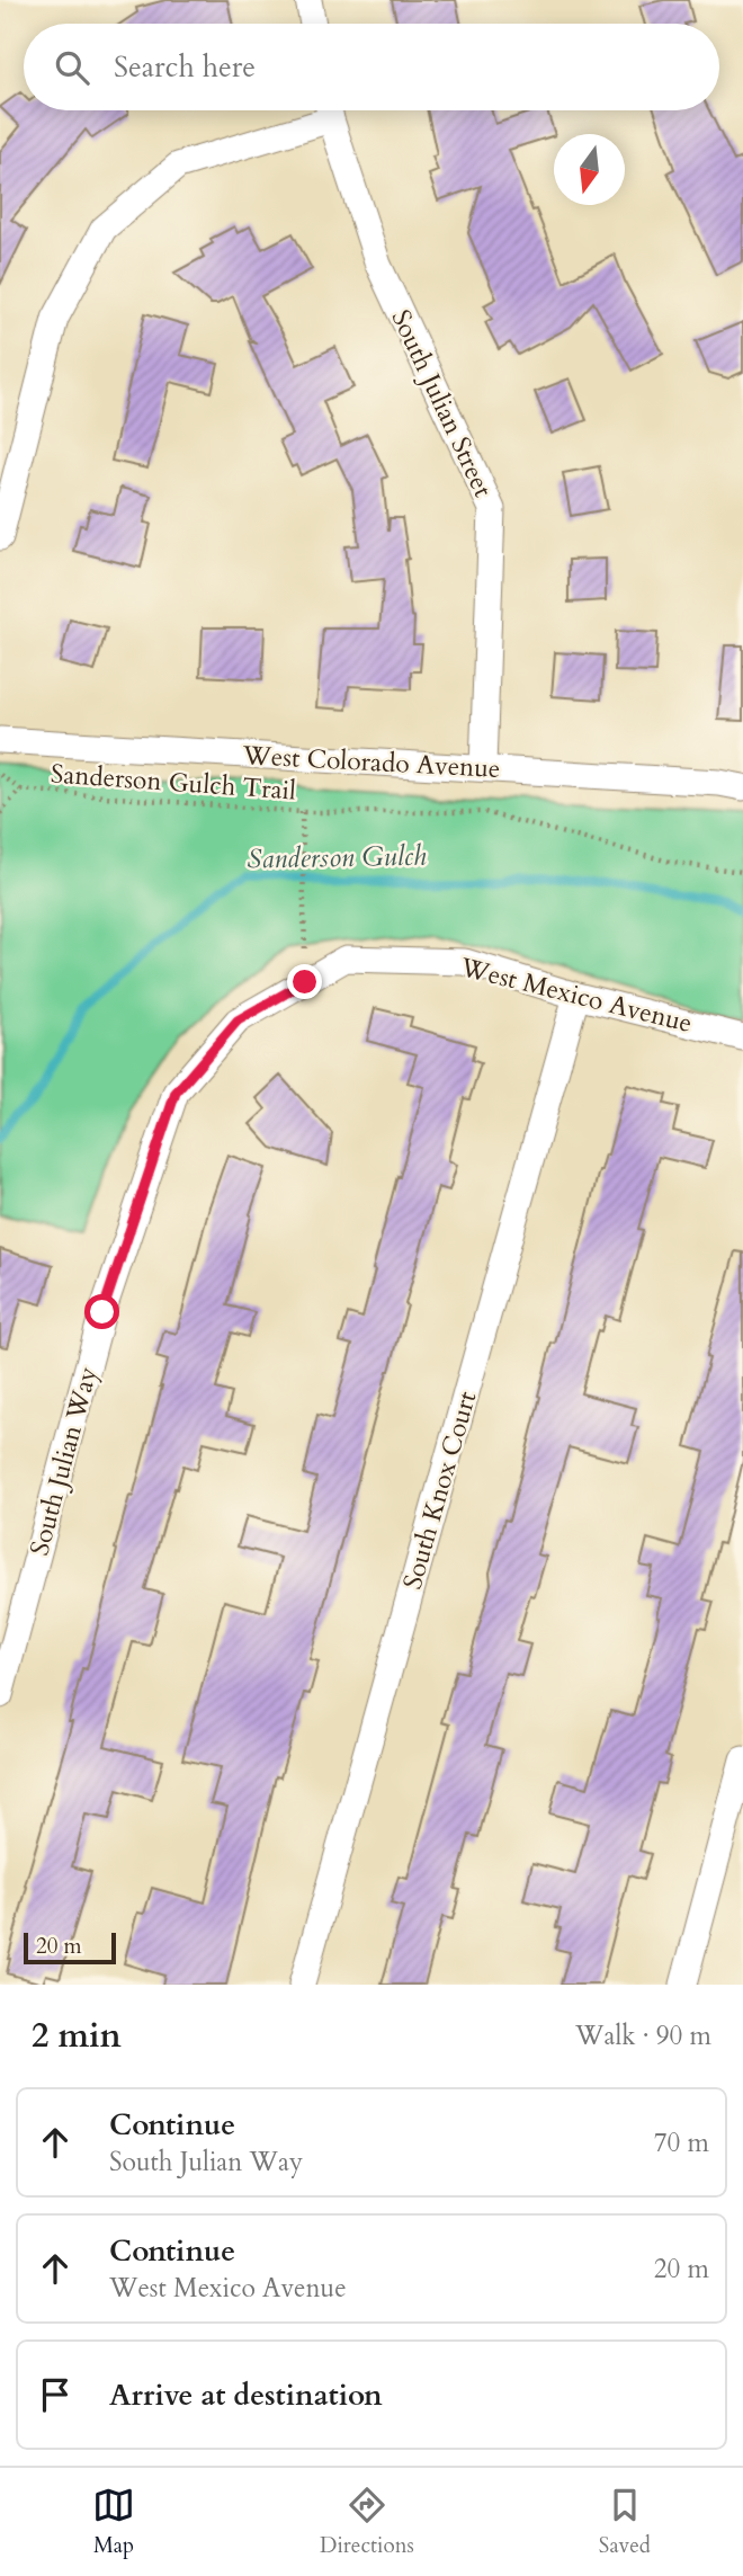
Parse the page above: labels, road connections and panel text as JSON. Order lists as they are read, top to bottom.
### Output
{
  "streets": {
    "street": [
      "South Julian Street",
      "West Colorado Avenue",
      "West Mexico Avenue",
      "South Julian Way",
      "South Knox Court"
    ],
    "path": ["Sanderson Gulch Trail"]
  },
  "crossings": [
    ["South Julian Street", "West Colorado Avenue"],
    ["West Mexico Avenue", "South Julian Way"],
    ["West Mexico Avenue", "South Knox Court"]
  ],
  "water": ["Sanderson Gulch"],
  "scale_bar": "20 m",
  "north": "bottom",
  "page": {
    "search": "Search here",
    "scale": "20 m",
    "heading": ["2 min", "Walk · 90 m"],
    "list": [
      ["Continue", "South Julian Way", "70 m"],
      ["Continue", "West Mexico Avenue", "20 m"],
      "Arrive at destination"
    ],
    "nav": ["Map", "Directions", "Saved"]
  }
}
